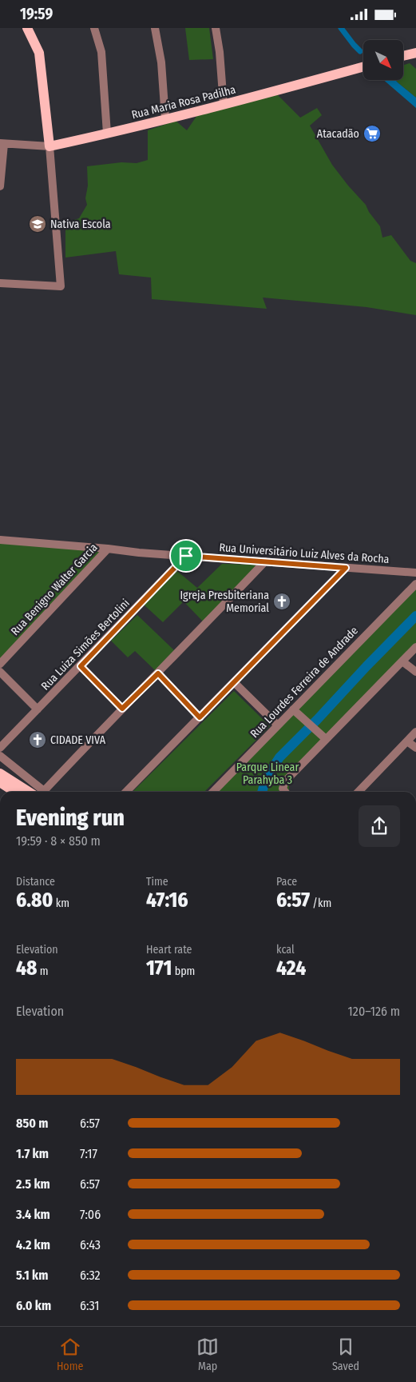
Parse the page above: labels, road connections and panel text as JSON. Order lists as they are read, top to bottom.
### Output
{
  "streets": {
    "main road": ["Rua Maria Rosa Padilha"],
    "street": [
      "Rua Universitário Luiz Alves da Rocha",
      "Rua Benigno Walter Garcia",
      "Rua Luiza Simões Bertolini",
      "Rua Lourdes Ferreira de Andrade"
    ]
  },
  "crossings": [
    ["Rua Universitário Luiz Alves da Rocha", "Rua Benigno Walter Garcia"],
    ["Rua Universitário Luiz Alves da Rocha", "Rua Luiza Simões Bertolini"]
  ],
  "parks": ["Parque Linear Parahyba 3"],
  "places": {
    "supermarket": ["Atacadão"],
    "school or university": ["Nativa Escola"],
    "church": ["Igreja Presbiteriana Memorial", "CIDADE VIVA"]
  },
  "north": "bottom right",
  "page": {
    "status": "19:59",
    "heading": ["Evening run", "19:59 · 8 × 850 m"],
    "stats": [
      ["Distance", "6.80 km"],
      ["Time", "47:16"],
      ["Pace", "6:57 /km"],
      ["Elevation", "48 m"],
      ["Heart rate", "171 bpm"],
      ["kcal", "424"]
    ],
    "chart": ["Elevation", "120–126 m"],
    "list": [
      {
        "name": "850 m",
        "note": "6:57"
      },
      {
        "name": "1.7 km",
        "note": "7:17"
      },
      {
        "name": "2.5 km",
        "note": "6:57"
      },
      {
        "name": "3.4 km",
        "note": "7:06"
      },
      {
        "name": "4.2 km",
        "note": "6:43"
      },
      {
        "name": "5.1 km",
        "note": "6:32"
      },
      {
        "name": "6.0 km",
        "note": "6:31"
      }
    ],
    "tabs": ["Home", "Map", "Saved"]
  }
}
